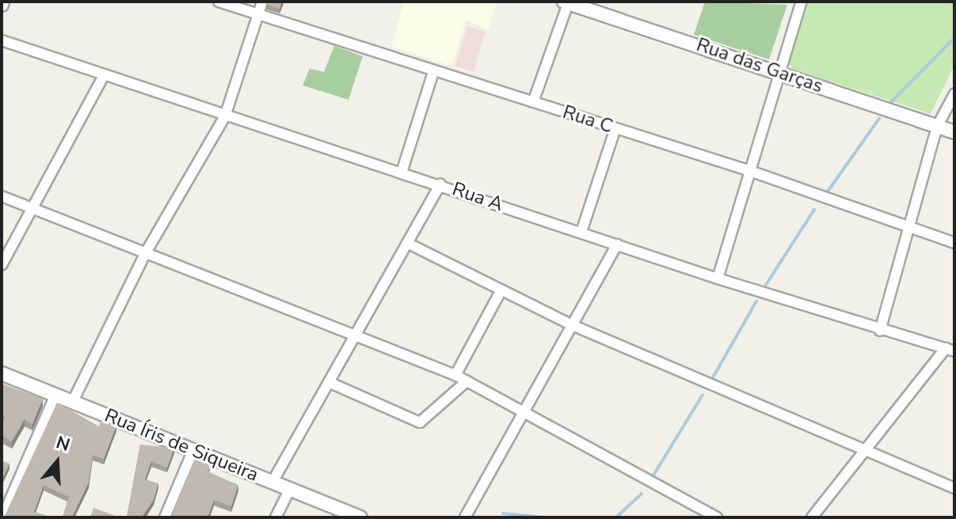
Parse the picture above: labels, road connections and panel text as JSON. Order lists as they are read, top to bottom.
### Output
{
  "streets": {
    "street": [
      "Rua das Garças",
      "Rua C",
      "Rua A",
      "Rua Íris de Siqueira"
    ]
  },
  "north": "top"
}
